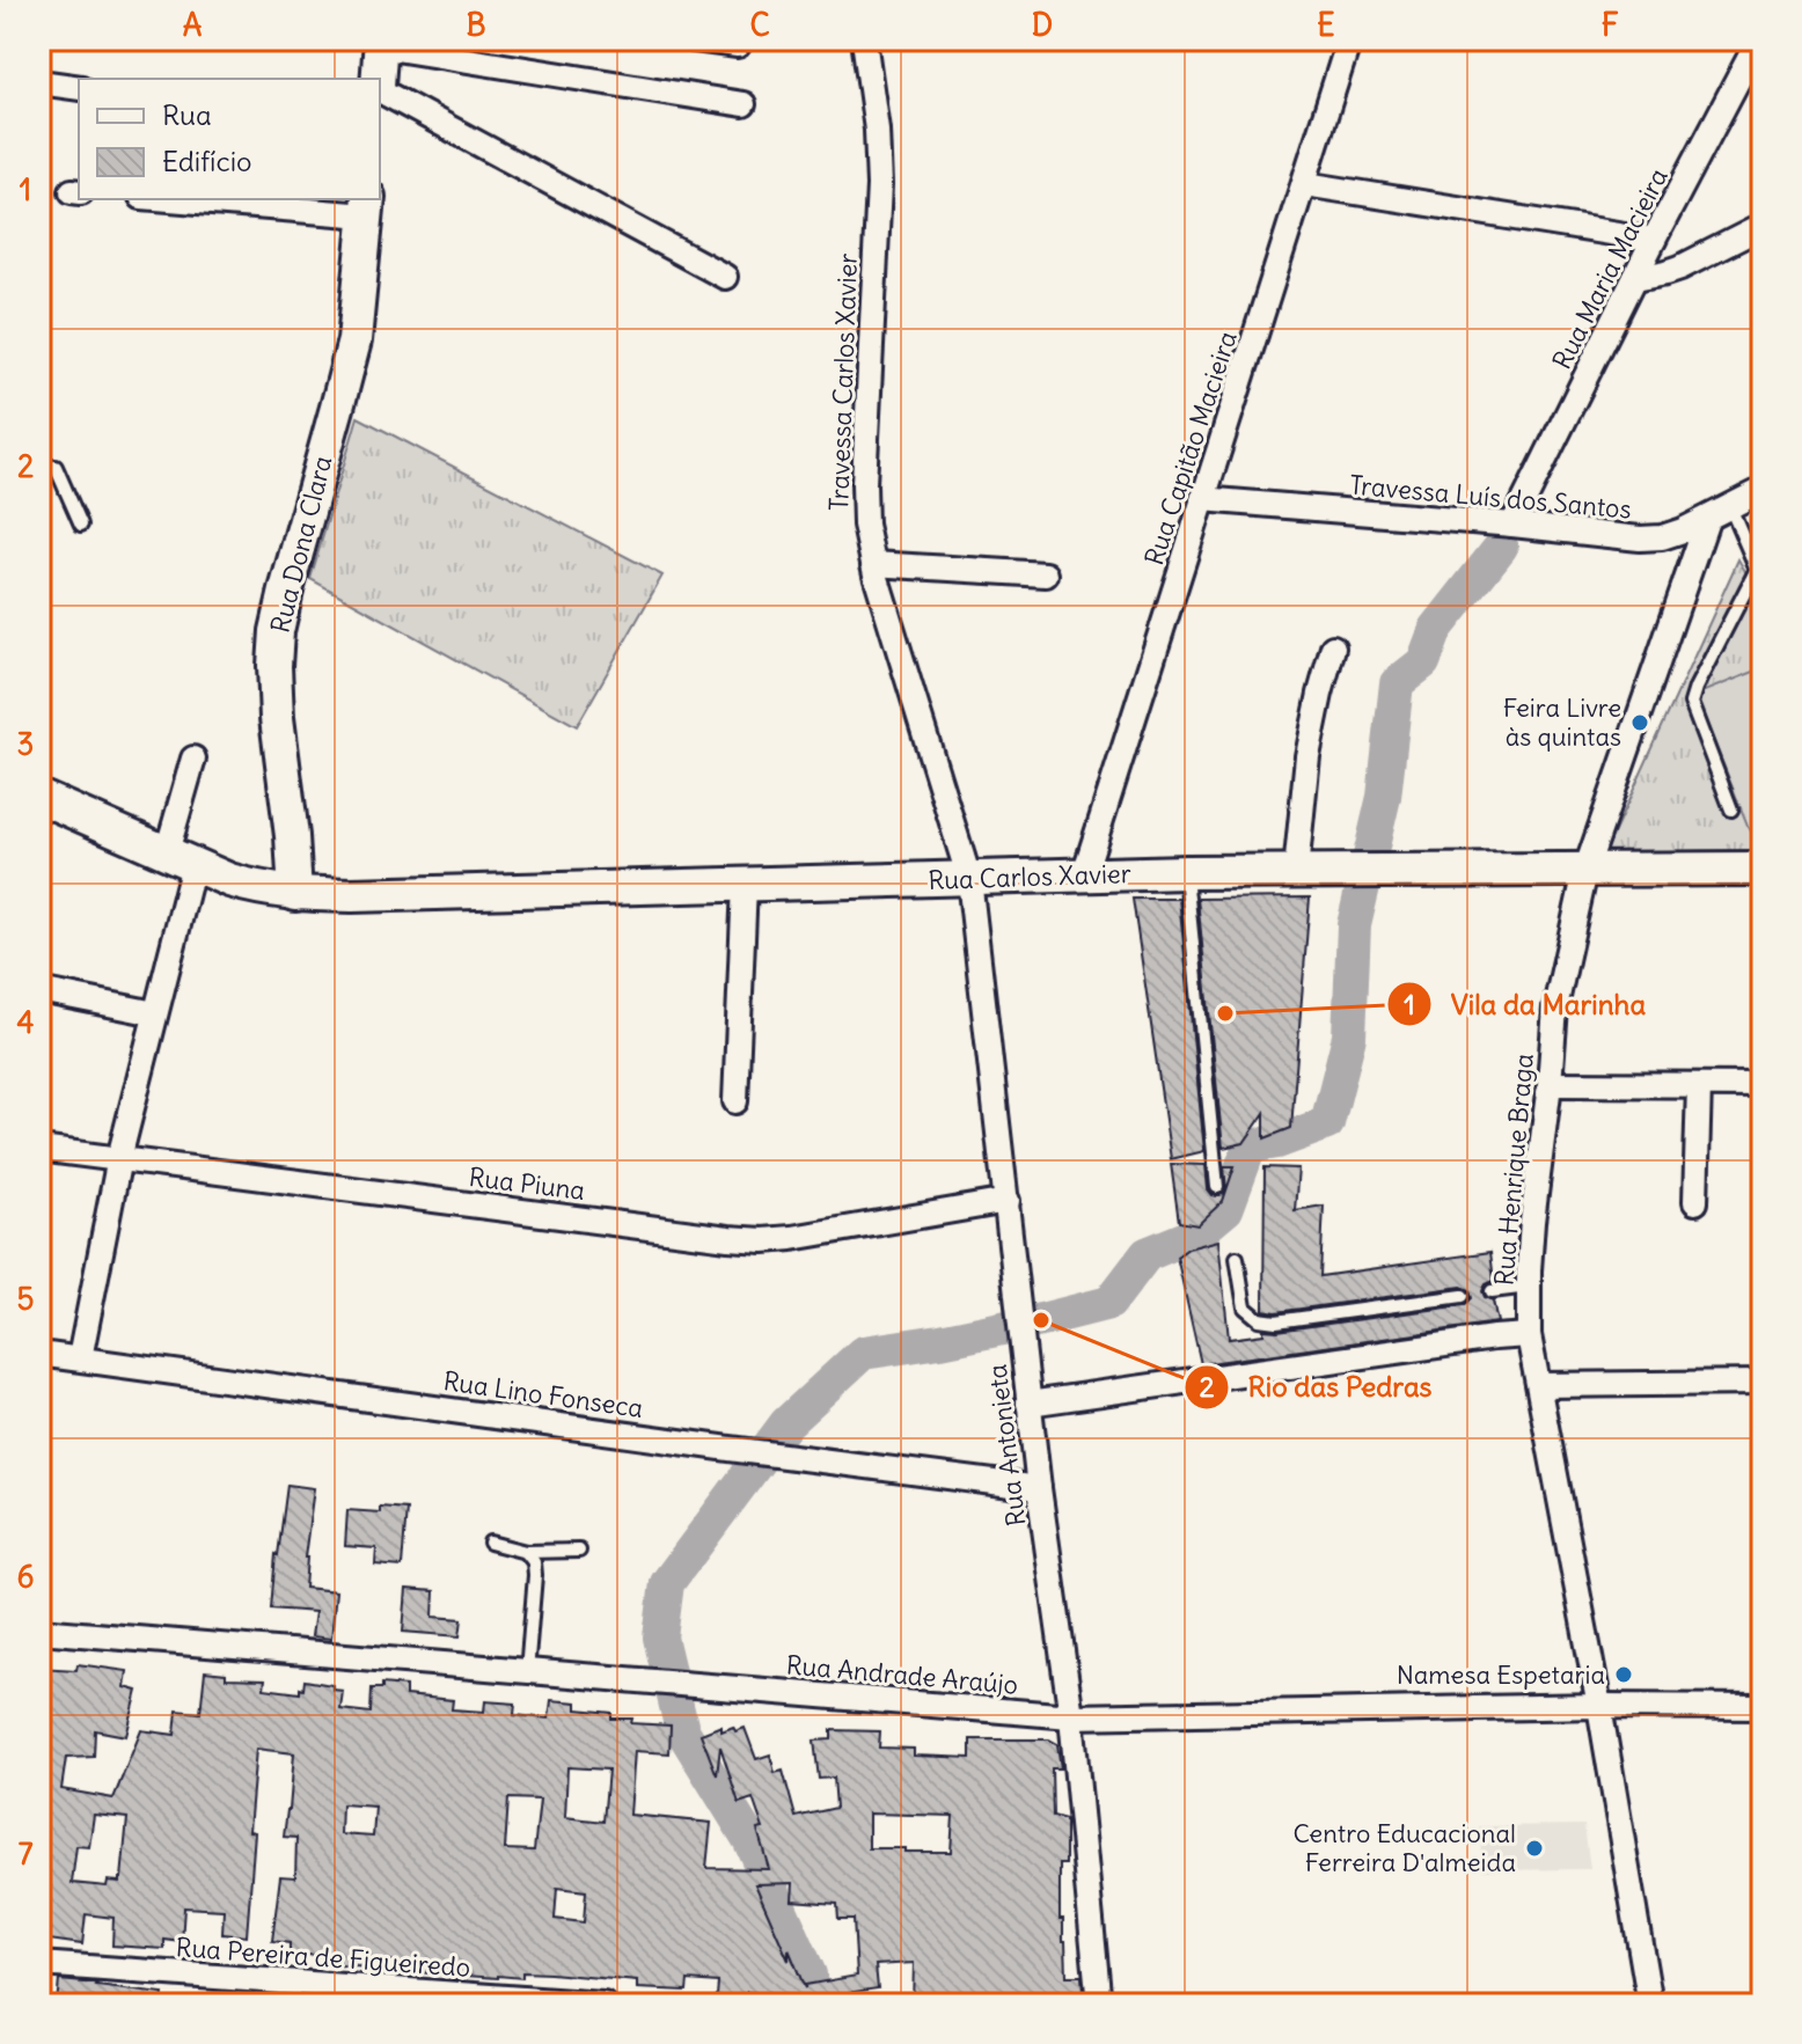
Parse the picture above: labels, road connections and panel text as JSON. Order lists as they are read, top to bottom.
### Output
{
  "streets": {
    "street": [
      "Rua Maria Macieira",
      "Travessa Carlos Xavier",
      "Rua Capitão Macieira",
      "Travessa Luís dos Santos",
      "Rua Dona Clara",
      "Rua Carlos Xavier",
      "Rua Henrique Braga",
      "Rua Piuna",
      "Rua Lino Fonseca",
      "Rua Antonieta",
      "Rua Andrade Araújo",
      "Rua Pereira de Figueiredo"
    ]
  },
  "crossings": [
    ["Rua Maria Macieira", "Travessa Luís dos Santos"],
    ["Travessa Carlos Xavier", "Rua Carlos Xavier"],
    ["Travessa Carlos Xavier", "Rua Antonieta"],
    ["Rua Capitão Macieira", "Travessa Luís dos Santos"],
    ["Rua Capitão Macieira", "Rua Carlos Xavier"],
    ["Travessa Luís dos Santos", "Rua Henrique Braga"],
    ["Rua Dona Clara", "Rua Carlos Xavier"],
    ["Rua Carlos Xavier", "Rua Henrique Braga"],
    ["Rua Carlos Xavier", "Rua Antonieta"],
    ["Rua Henrique Braga", "Rua Andrade Araújo"],
    ["Rua Piuna", "Rua Antonieta"],
    ["Rua Lino Fonseca", "Rua Antonieta"],
    ["Rua Antonieta", "Rua Andrade Araújo"]
  ],
  "places": [
    "Feira Livre às quintas",
    "Vila da Marinha",
    "Rio das Pedras",
    "Namesa Espetaria",
    "Centro Educacional Ferreira D'almeida"
  ],
  "legend": ["Rua", "Edifício"],
  "grid": {
    "columns": [
      "A",
      "B",
      "C",
      "D",
      "E",
      "F"
    ],
    "rows": [
      "1",
      "2",
      "3",
      "4",
      "5",
      "6",
      "7"
    ]
  }
}
